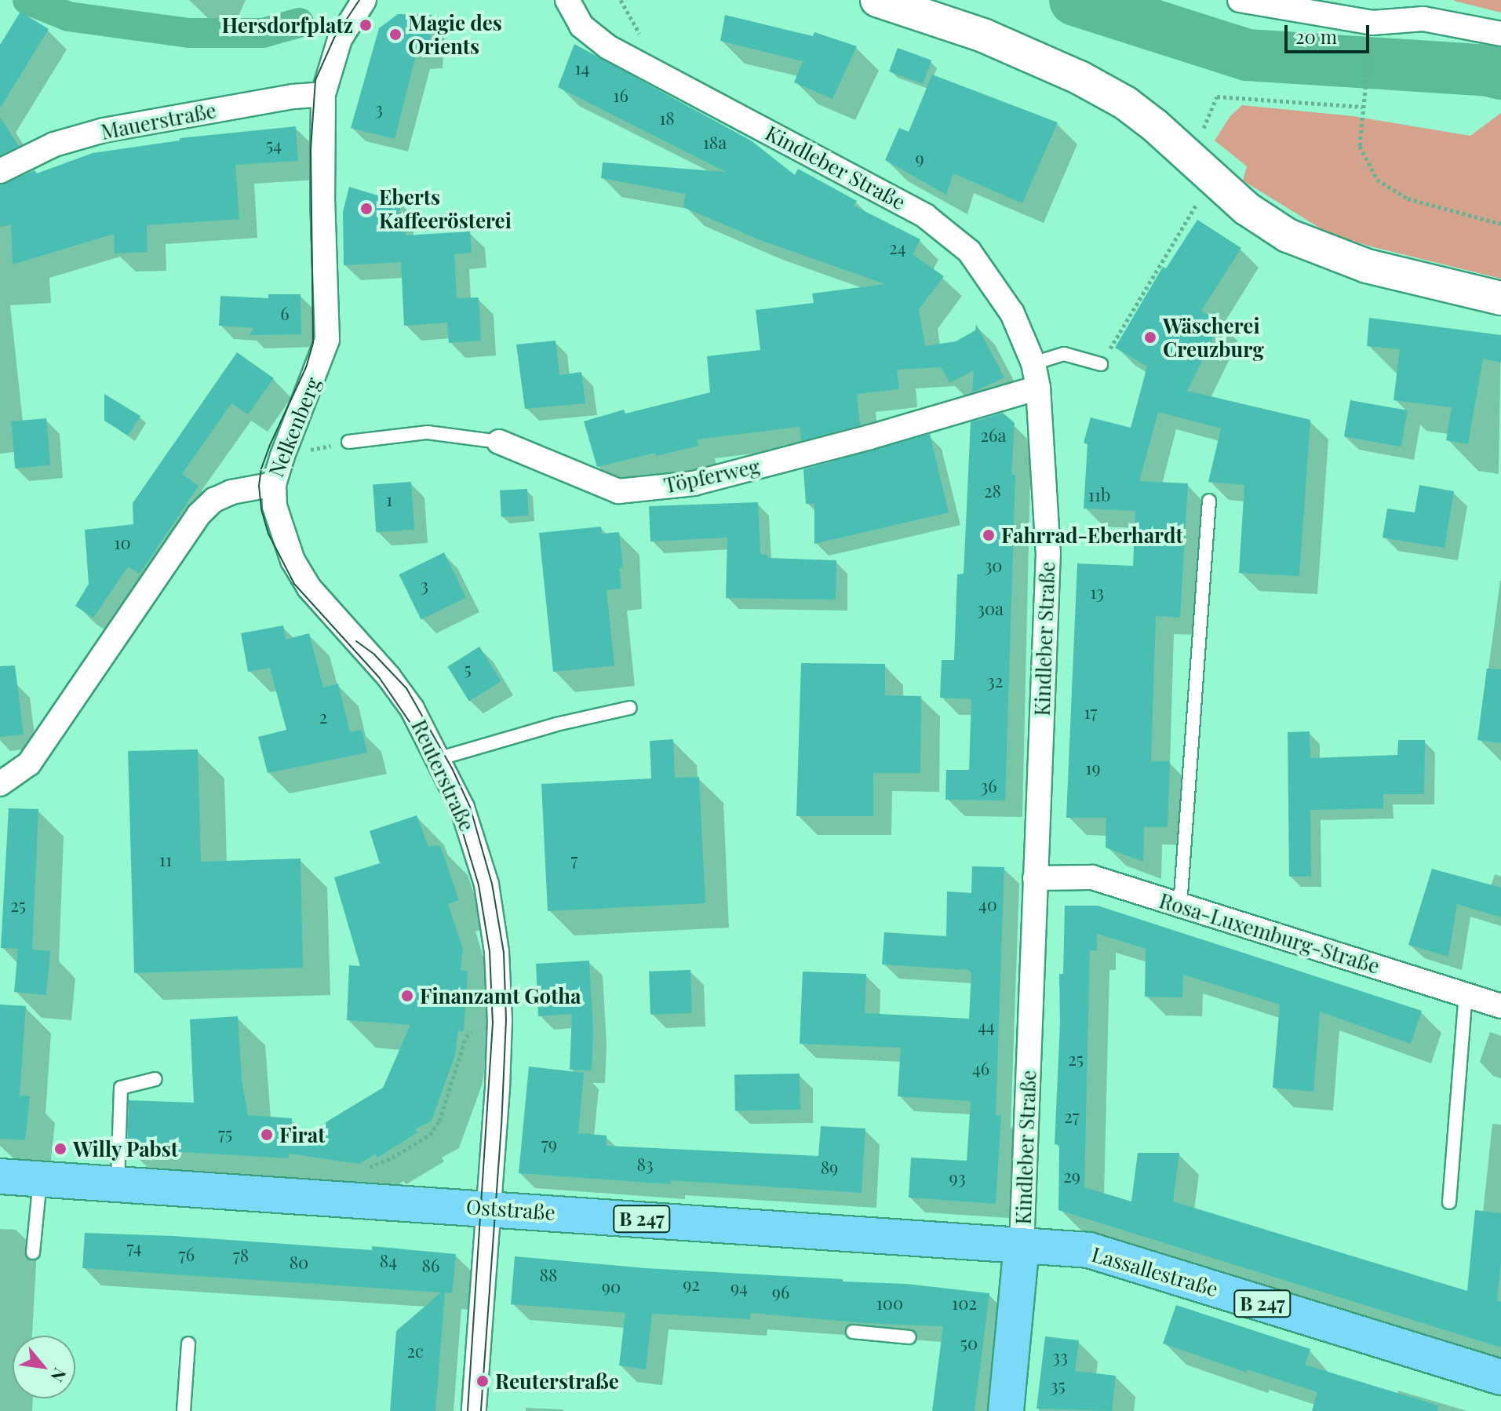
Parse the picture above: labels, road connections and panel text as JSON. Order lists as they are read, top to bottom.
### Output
{
  "streets": {
    "main road": [
      "Kindleber Straße",
      "Oststraße",
      "B 247",
      "Lassallestraße"
    ],
    "street": [
      "Mauerstraße",
      "Nelkenberg",
      "Töpferweg",
      "Reuterstraße",
      "Rosa-Luxemburg-Straße"
    ]
  },
  "crossings": [
    ["Mauerstraße", "Nelkenberg"],
    ["Kindleber Straße", "Töpferweg"],
    ["Kindleber Straße", "Rosa-Luxemburg-Straße"],
    ["Kindleber Straße", "Oststraße"],
    ["Kindleber Straße", "Lassallestraße"],
    ["Nelkenberg", "Reuterstraße"],
    ["Reuterstraße", "Oststraße"],
    ["Oststraße", "Lassallestraße"]
  ],
  "places": [
    "Hersdorfplatz",
    "Magie des Orients",
    "Eberts Kaffeerösterei",
    "Wäscherei Creuzburg",
    "Fahrrad-Eberhardt",
    "Finanzamt Gotha",
    "Firat",
    "Willy Pabst",
    "Reuterstraße"
  ],
  "house_numbers": [
    "14",
    "16",
    "3",
    "18",
    "18a",
    "54",
    "9",
    "24",
    "6",
    "26a",
    "28",
    "11b",
    "1",
    "10",
    "30",
    "3",
    "13",
    "30a",
    "5",
    "32",
    "17",
    "2",
    "19",
    "36",
    "11",
    "7",
    "40",
    "25",
    "44",
    "25",
    "46",
    "27",
    "75",
    "79",
    "83",
    "89",
    "29",
    "93",
    "74",
    "76",
    "78",
    "84",
    "80",
    "86",
    "88",
    "92",
    "90",
    "94",
    "96",
    "100",
    "102",
    "50",
    "2c",
    "33",
    "35"
  ],
  "scale_bar": "20 m",
  "north": "bottom right"
}
